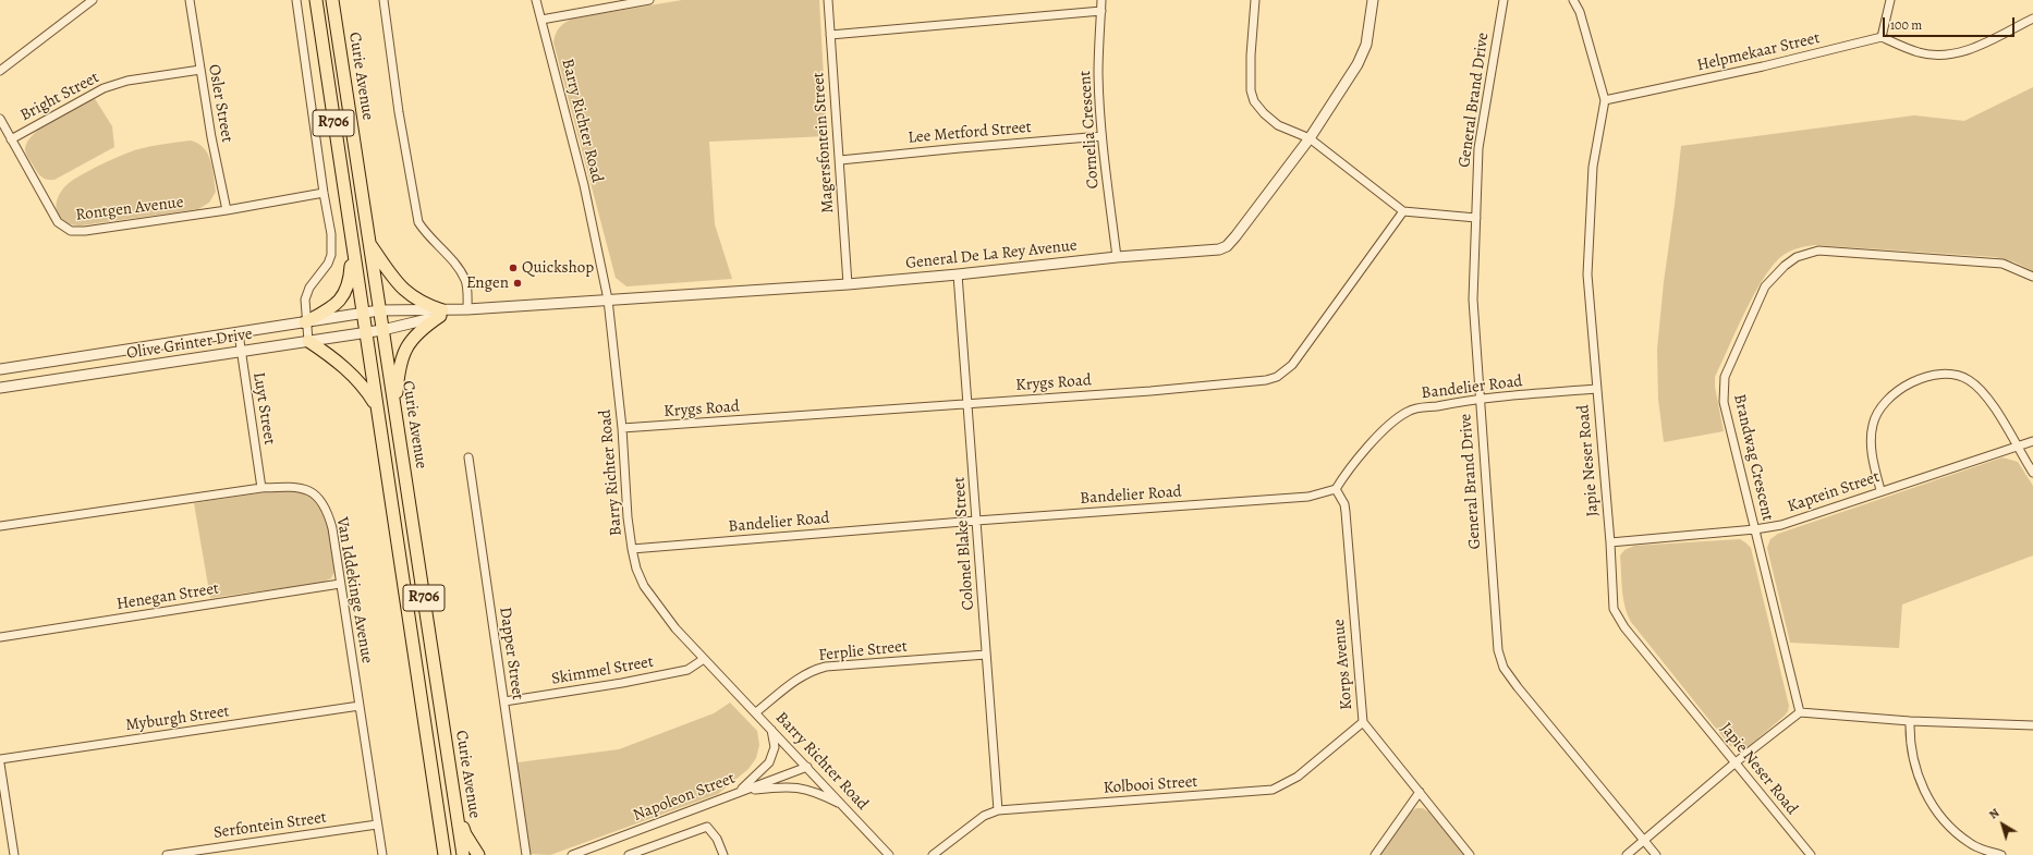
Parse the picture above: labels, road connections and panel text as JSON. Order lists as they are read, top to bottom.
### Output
{
  "streets": {
    "main road": ["Curie Avenue", "R706"],
    "street": [
      "Helpmekaar Street",
      "Bright Street",
      "General Brand Drive",
      "Osler Street",
      "Barry Richter Road",
      "Cornelia Crescent",
      "Lee Metford Street",
      "Magersfontein Street",
      "Rontgen Avenue",
      "General De La Rey Avenue",
      "Olive Grinter Drive",
      "Krygs Road",
      "Bandelier Road",
      "Luyt Street",
      "Brandwag Crescent",
      "Japie Neser Road",
      "Kaptein Street",
      "Colonel Blake Street",
      "Van Iddekinge Avenue",
      "Henegan Street",
      "Ferplie Street",
      "Dapper Street",
      "Korps Avenue",
      "Skimmel Street",
      "Myburgh Street",
      "Kolbooi Street",
      "Napoleon Street",
      "Serfontein Street"
    ]
  },
  "crossings": [
    ["Helpmekaar Street", "Japie Neser Road"],
    ["Curie Avenue", "General De La Rey Avenue"],
    ["Curie Avenue", "Olive Grinter Drive"],
    ["Bright Street", "Osler Street"],
    ["Bright Street", "Rontgen Avenue"],
    ["General Brand Drive", "Bandelier Road"],
    ["Osler Street", "Rontgen Avenue"],
    ["Barry Richter Road", "General De La Rey Avenue"],
    ["Barry Richter Road", "Krygs Road"],
    ["Barry Richter Road", "Bandelier Road"],
    ["Barry Richter Road", "Ferplie Street"],
    ["Barry Richter Road", "Skimmel Street"],
    ["Barry Richter Road", "Napoleon Street"],
    ["Cornelia Crescent", "Lee Metford Street"],
    ["Cornelia Crescent", "General De La Rey Avenue"],
    ["Lee Metford Street", "Magersfontein Street"],
    ["Magersfontein Street", "General De La Rey Avenue"],
    ["General De La Rey Avenue", "Olive Grinter Drive"],
    ["General De La Rey Avenue", "Colonel Blake Street"],
    ["Olive Grinter Drive", "Luyt Street"],
    ["Krygs Road", "Colonel Blake Street"],
    ["Bandelier Road", "Japie Neser Road"],
    ["Bandelier Road", "Colonel Blake Street"],
    ["Bandelier Road", "Korps Avenue"],
    ["Luyt Street", "Van Iddekinge Avenue"],
    ["Brandwag Crescent", "Kaptein Street"],
    ["Japie Neser Road", "Kaptein Street"],
    ["Colonel Blake Street", "Ferplie Street"],
    ["Colonel Blake Street", "Kolbooi Street"],
    ["Van Iddekinge Avenue", "Henegan Street"],
    ["Van Iddekinge Avenue", "Myburgh Street"],
    ["Van Iddekinge Avenue", "Serfontein Street"],
    ["Dapper Street", "Skimmel Street"],
    ["Korps Avenue", "Kolbooi Street"]
  ],
  "places": ["Quickshop", "Engen"],
  "scale_bar": "100 m",
  "north": "top left"
}
